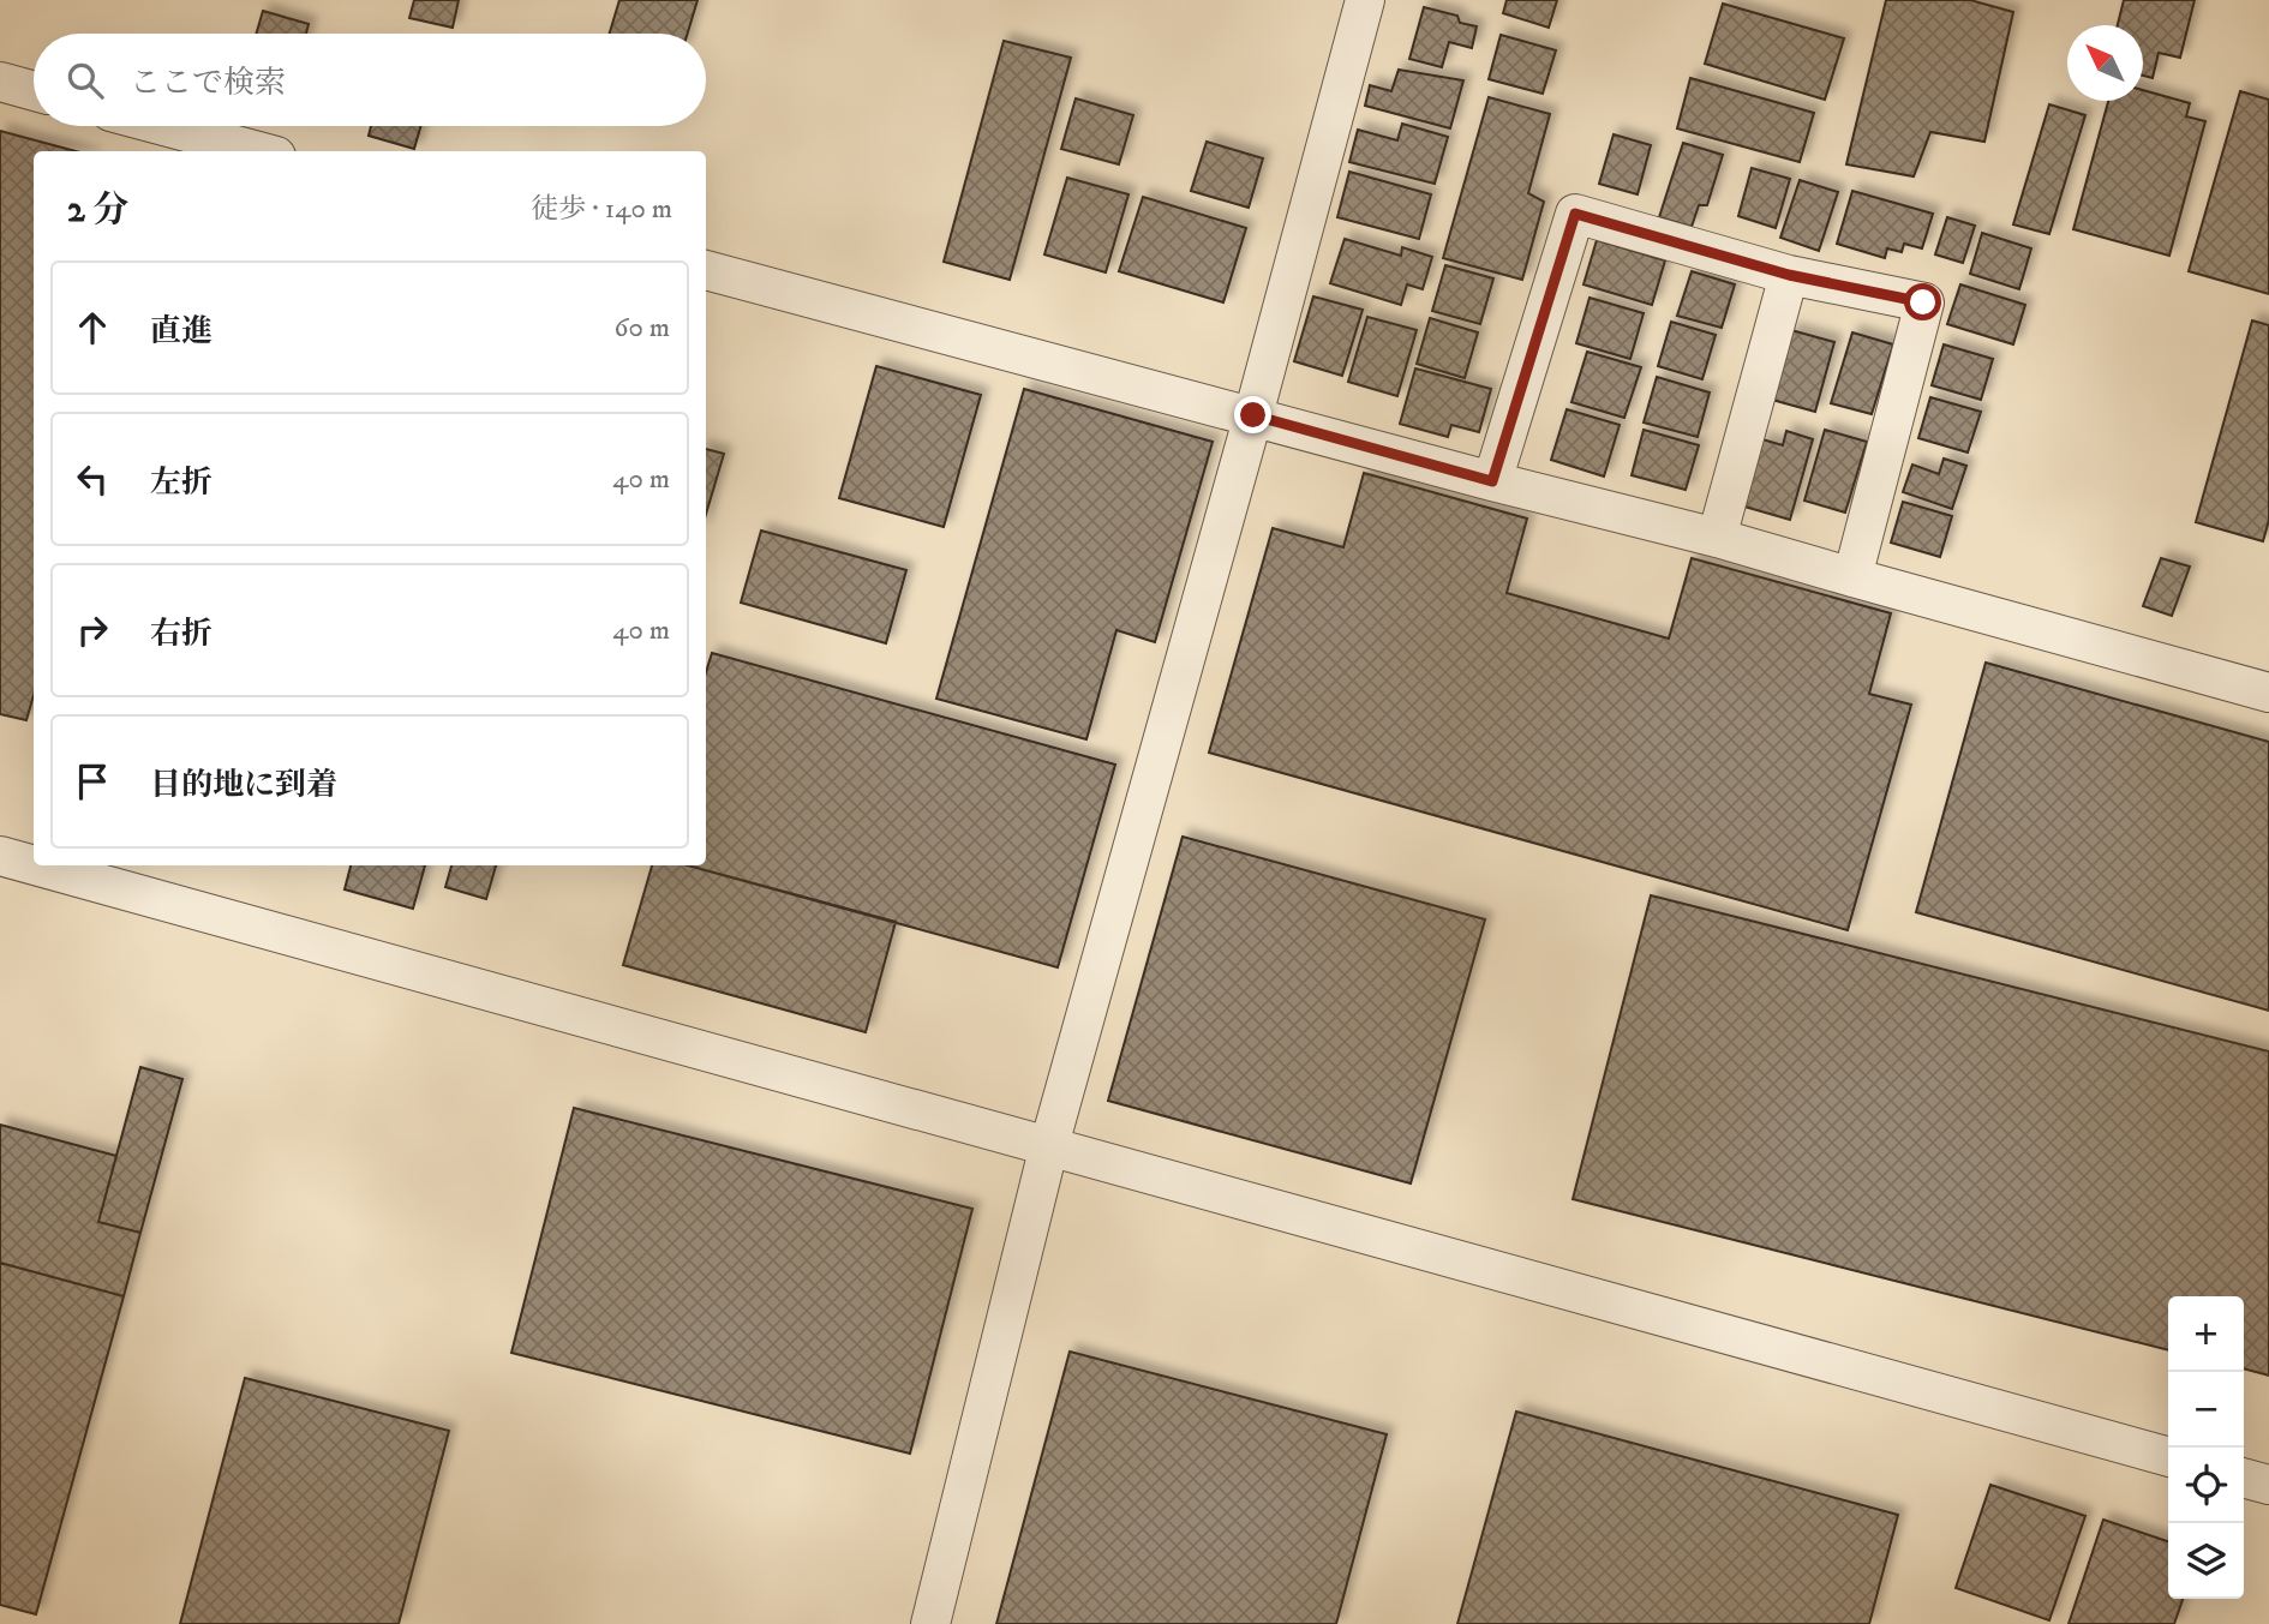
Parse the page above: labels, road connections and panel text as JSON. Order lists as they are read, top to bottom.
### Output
{
  "north": "top left",
  "page": {
    "search": "ここで検索",
    "heading": ["2 分", "徒歩 · 140 m"],
    "list": [
      ["直進", "60 m"],
      ["左折", "40 m"],
      ["右折", "40 m"],
      "目的地に到着"
    ],
    "map_buttons": ["+", "−"]
  }
}
